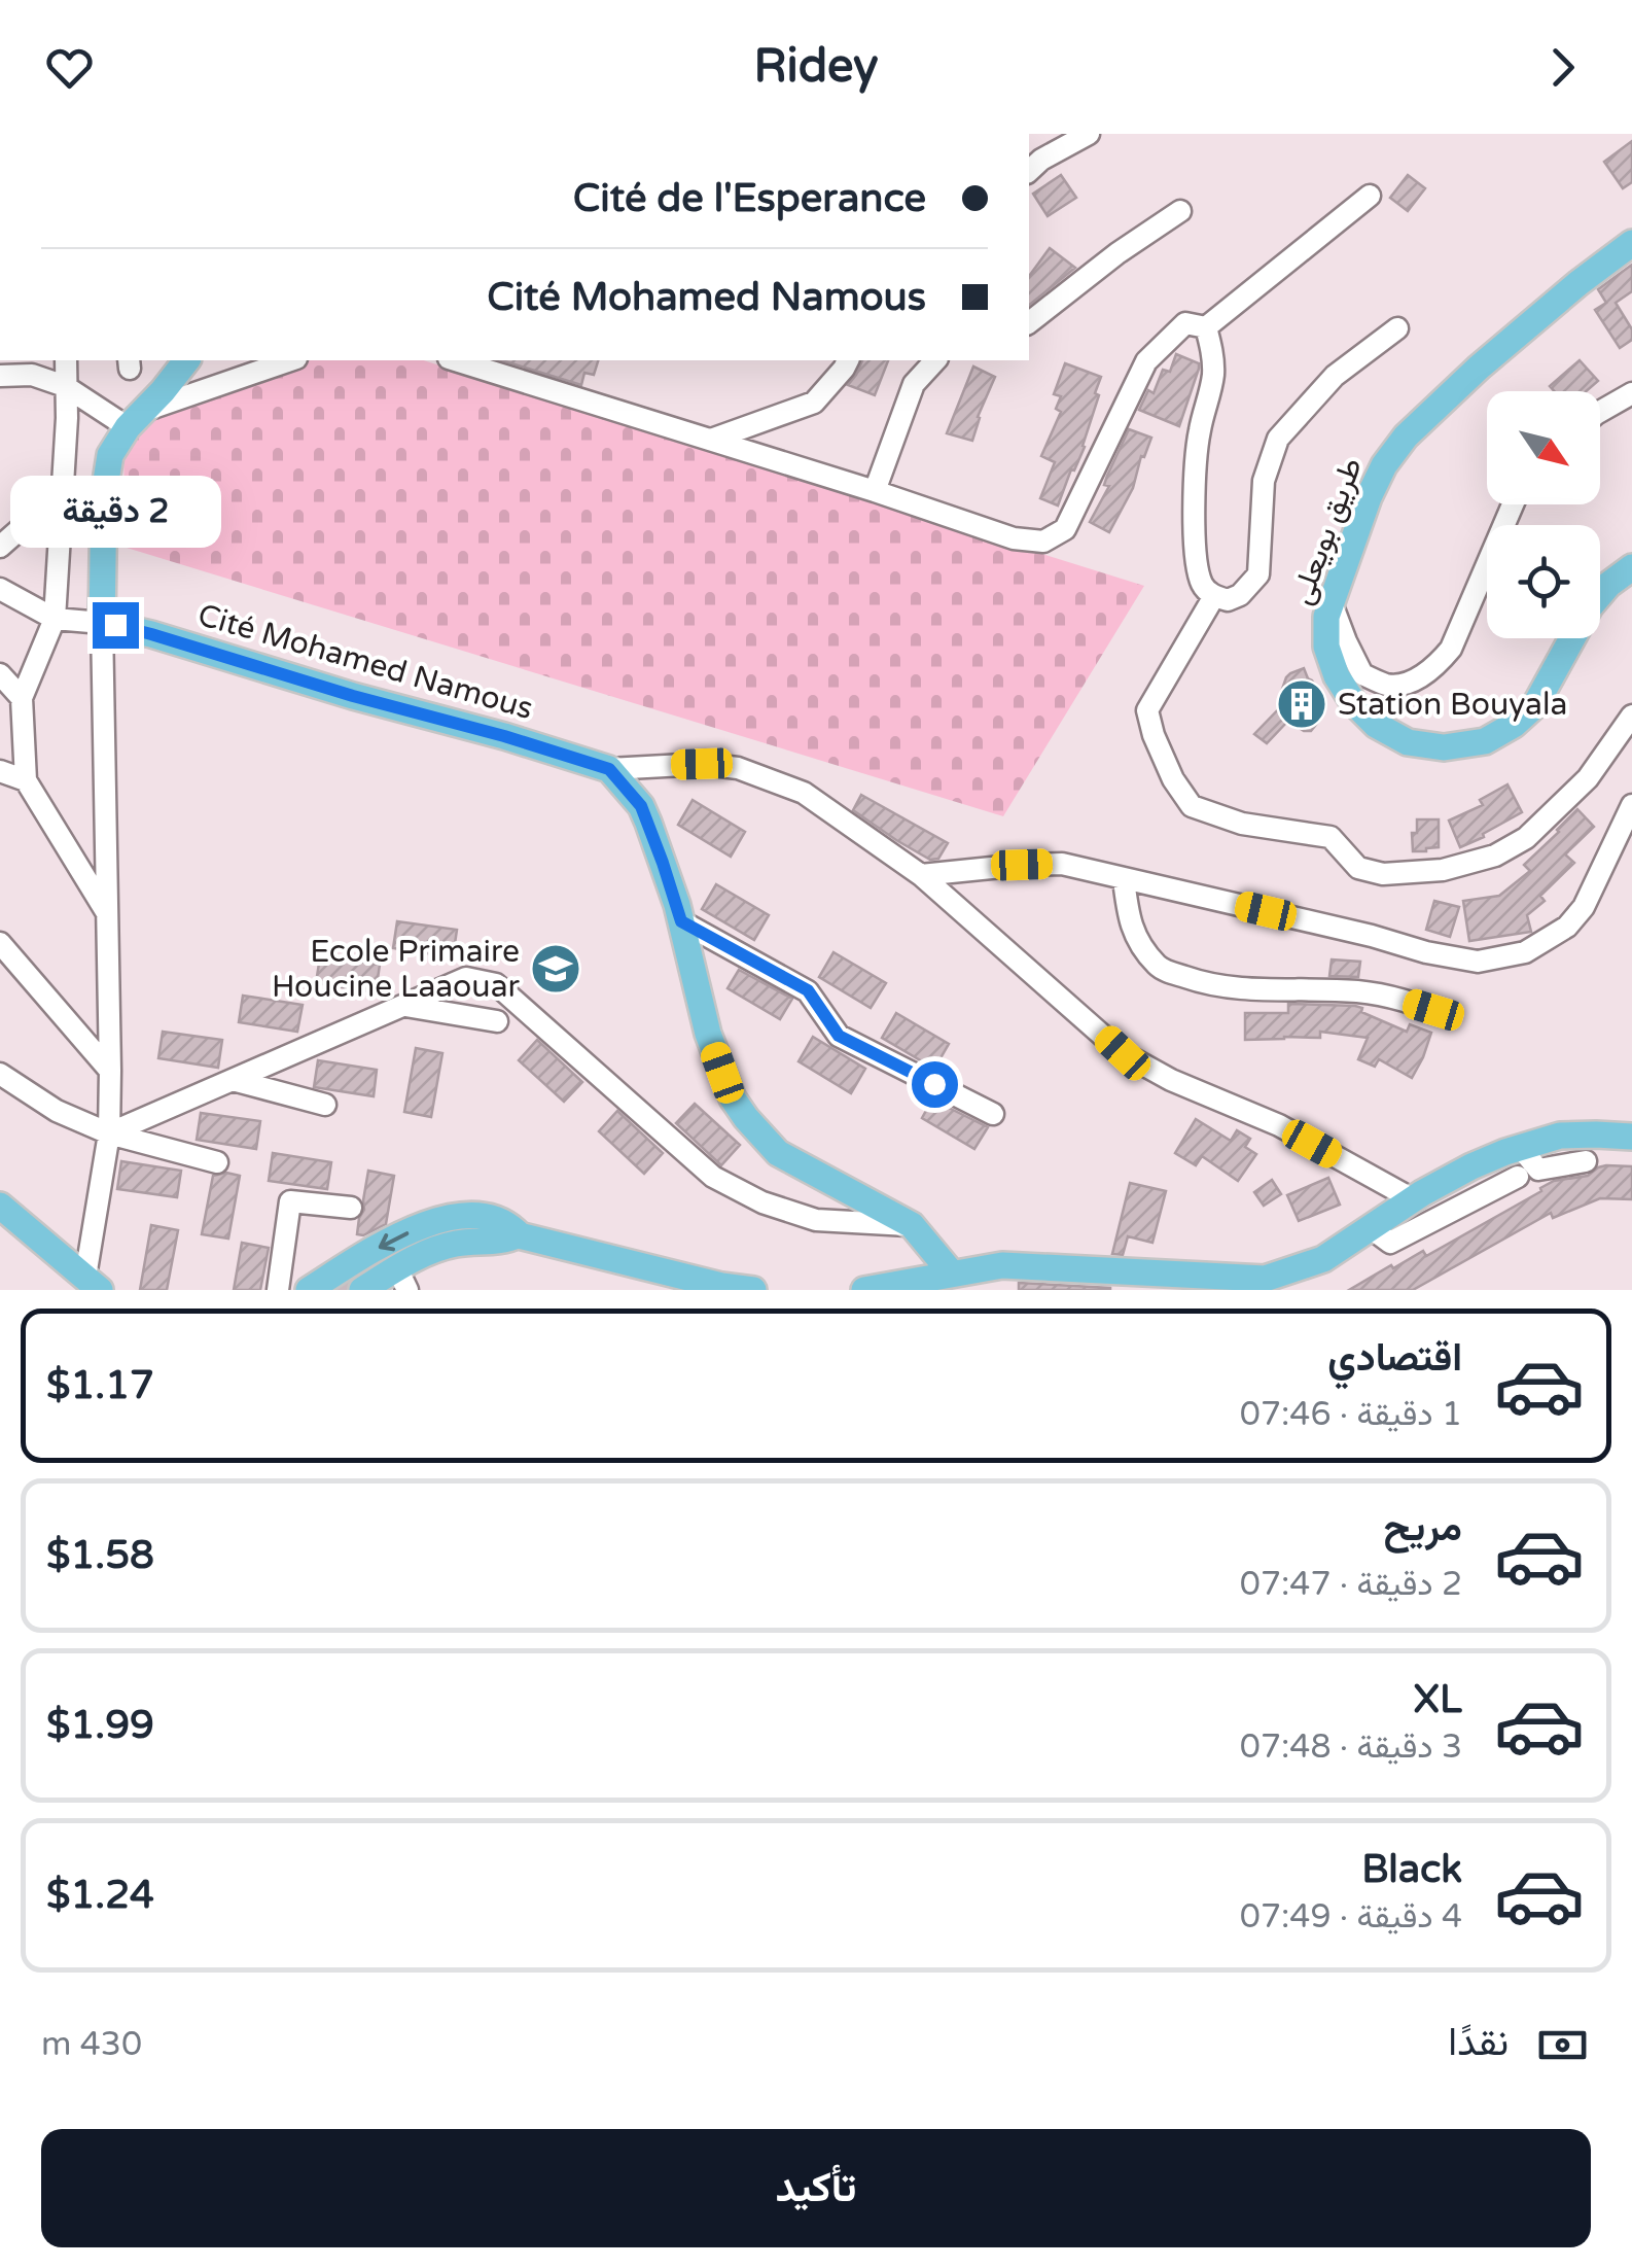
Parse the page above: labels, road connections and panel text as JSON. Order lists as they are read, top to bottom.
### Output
{
  "streets": {
    "main road": ["طريق بويعلى", "Cité Mohamed Namous"]
  },
  "places": {
    "building": ["Station Bouyala"],
    "school or university": ["Ecole Primaire Houcine Laaouar"]
  },
  "north": "bottom right",
  "page": {
    "header": "Ridey",
    "banner": ["Cité de l'Esperance", "Cité Mohamed Namous"],
    "bubble": "2 دقيقة",
    "list": [
      {
        "name": "اقتصادي",
        "note": "1 دقيقة · 07:46",
        "value": "$1.17"
      },
      {
        "name": "مريح",
        "note": "2 دقيقة · 07:47",
        "value": "$1.58"
      },
      {
        "name": "XL",
        "note": "3 دقيقة · 07:48",
        "value": "$1.99"
      },
      {
        "name": "Black",
        "note": "4 دقيقة · 07:49",
        "value": "$1.24"
      }
    ],
    "pay": ["نقدًا", "430 m"],
    "buttons": "تأكيد"
  }
}
